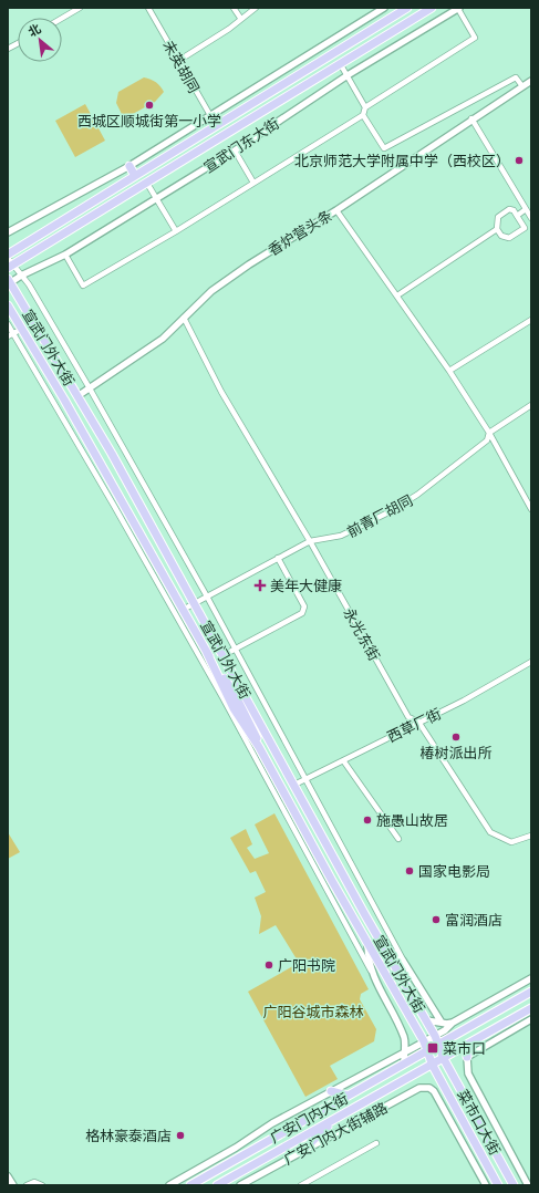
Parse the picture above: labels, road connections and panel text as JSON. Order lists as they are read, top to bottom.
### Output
{
  "streets": {
    "main road": [
      "宣武门东大街",
      "宣武门外大街",
      "广安门内大街",
      "菜市口大街"
    ],
    "street": [
      "未英胡同",
      "香炉营头条",
      "前青厂胡同",
      "永光东街",
      "西草厂街",
      "广安门内大街辅路"
    ]
  },
  "crossings": [
    ["未英胡同", "宣武门东大街"],
    ["宣武门东大街", "宣武门外大街"],
    ["香炉营头条", "宣武门外大街"],
    ["香炉营头条", "永光东街"],
    ["宣武门外大街", "前青厂胡同"],
    ["宣武门外大街", "西草厂街"],
    ["宣武门外大街", "广安门内大街"],
    ["宣武门外大街", "菜市口大街"],
    ["前青厂胡同", "永光东街"],
    ["永光东街", "西草厂街"],
    ["广安门内大街", "菜市口大街"]
  ],
  "parks": ["广阳谷城市森林"],
  "places": {
    "other": [
      "西城区顺城街第一小学",
      "北京师范大学附属中学（西校区）",
      "椿树派出所",
      "施愚山故居",
      "国家电影局",
      "富润酒店",
      "广阳书院",
      "格林豪泰酒店"
    ],
    "health": ["美年大健康"],
    "transit": ["菜市口"]
  },
  "north": "top left"
}
